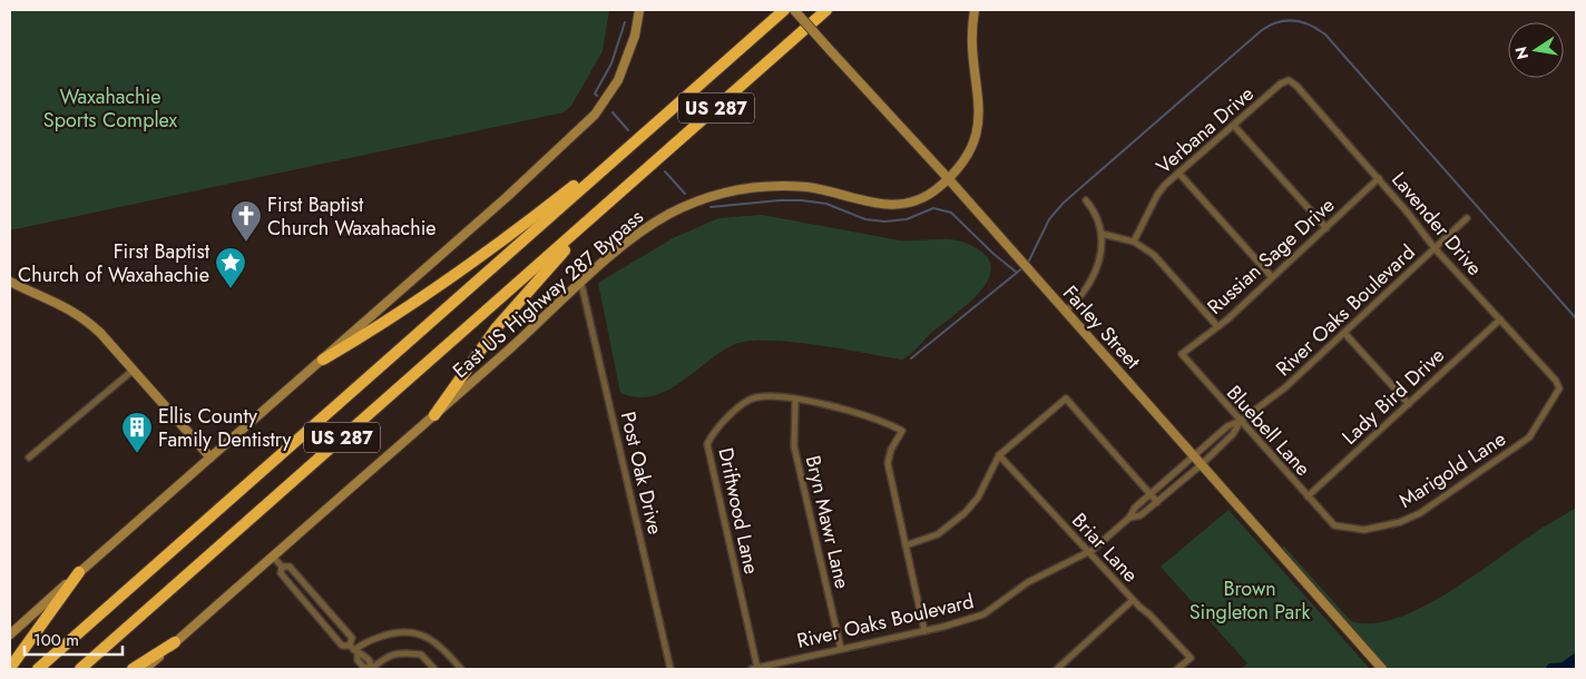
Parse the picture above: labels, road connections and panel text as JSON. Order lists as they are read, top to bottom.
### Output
{
  "streets": {
    "highway": ["US 287"],
    "main road": ["East US Highway 287 Bypass", "Farley Street"],
    "street": [
      "Verbana Drive",
      "Lavender Drive",
      "Russian Sage Drive",
      "River Oaks Boulevard",
      "Lady Bird Drive",
      "Bluebell Lane",
      "Marigold Lane",
      "Post Oak Drive",
      "Driftwood Lane",
      "Bryn Mawr Lane",
      "Briar Lane"
    ]
  },
  "crossings": [
    ["Verbana Drive", "Lavender Drive"],
    ["Lavender Drive", "Russian Sage Drive"],
    ["Lavender Drive", "River Oaks Boulevard"],
    ["Lavender Drive", "Lady Bird Drive"],
    ["Lavender Drive", "Marigold Lane"],
    ["Russian Sage Drive", "Bluebell Lane"],
    ["East US Highway 287 Bypass", "Farley Street"],
    ["East US Highway 287 Bypass", "Post Oak Drive"],
    ["River Oaks Boulevard", "Farley Street"],
    ["River Oaks Boulevard", "Bluebell Lane"],
    ["River Oaks Boulevard", "Driftwood Lane"],
    ["River Oaks Boulevard", "Bryn Mawr Lane"],
    ["River Oaks Boulevard", "Briar Lane"],
    ["Lady Bird Drive", "Bluebell Lane"],
    ["Bluebell Lane", "Marigold Lane"],
    ["Driftwood Lane", "Bryn Mawr Lane"]
  ],
  "parks": ["Waxahachie Sports Complex", "Brown Singleton Park"],
  "places": {
    "church": ["First Baptist Church Waxahachie"],
    "place": ["First Baptist Church of Waxahachie"],
    "building": ["Ellis County Family Dentistry"]
  },
  "scale_bar": "100 m",
  "north": "left"
}
